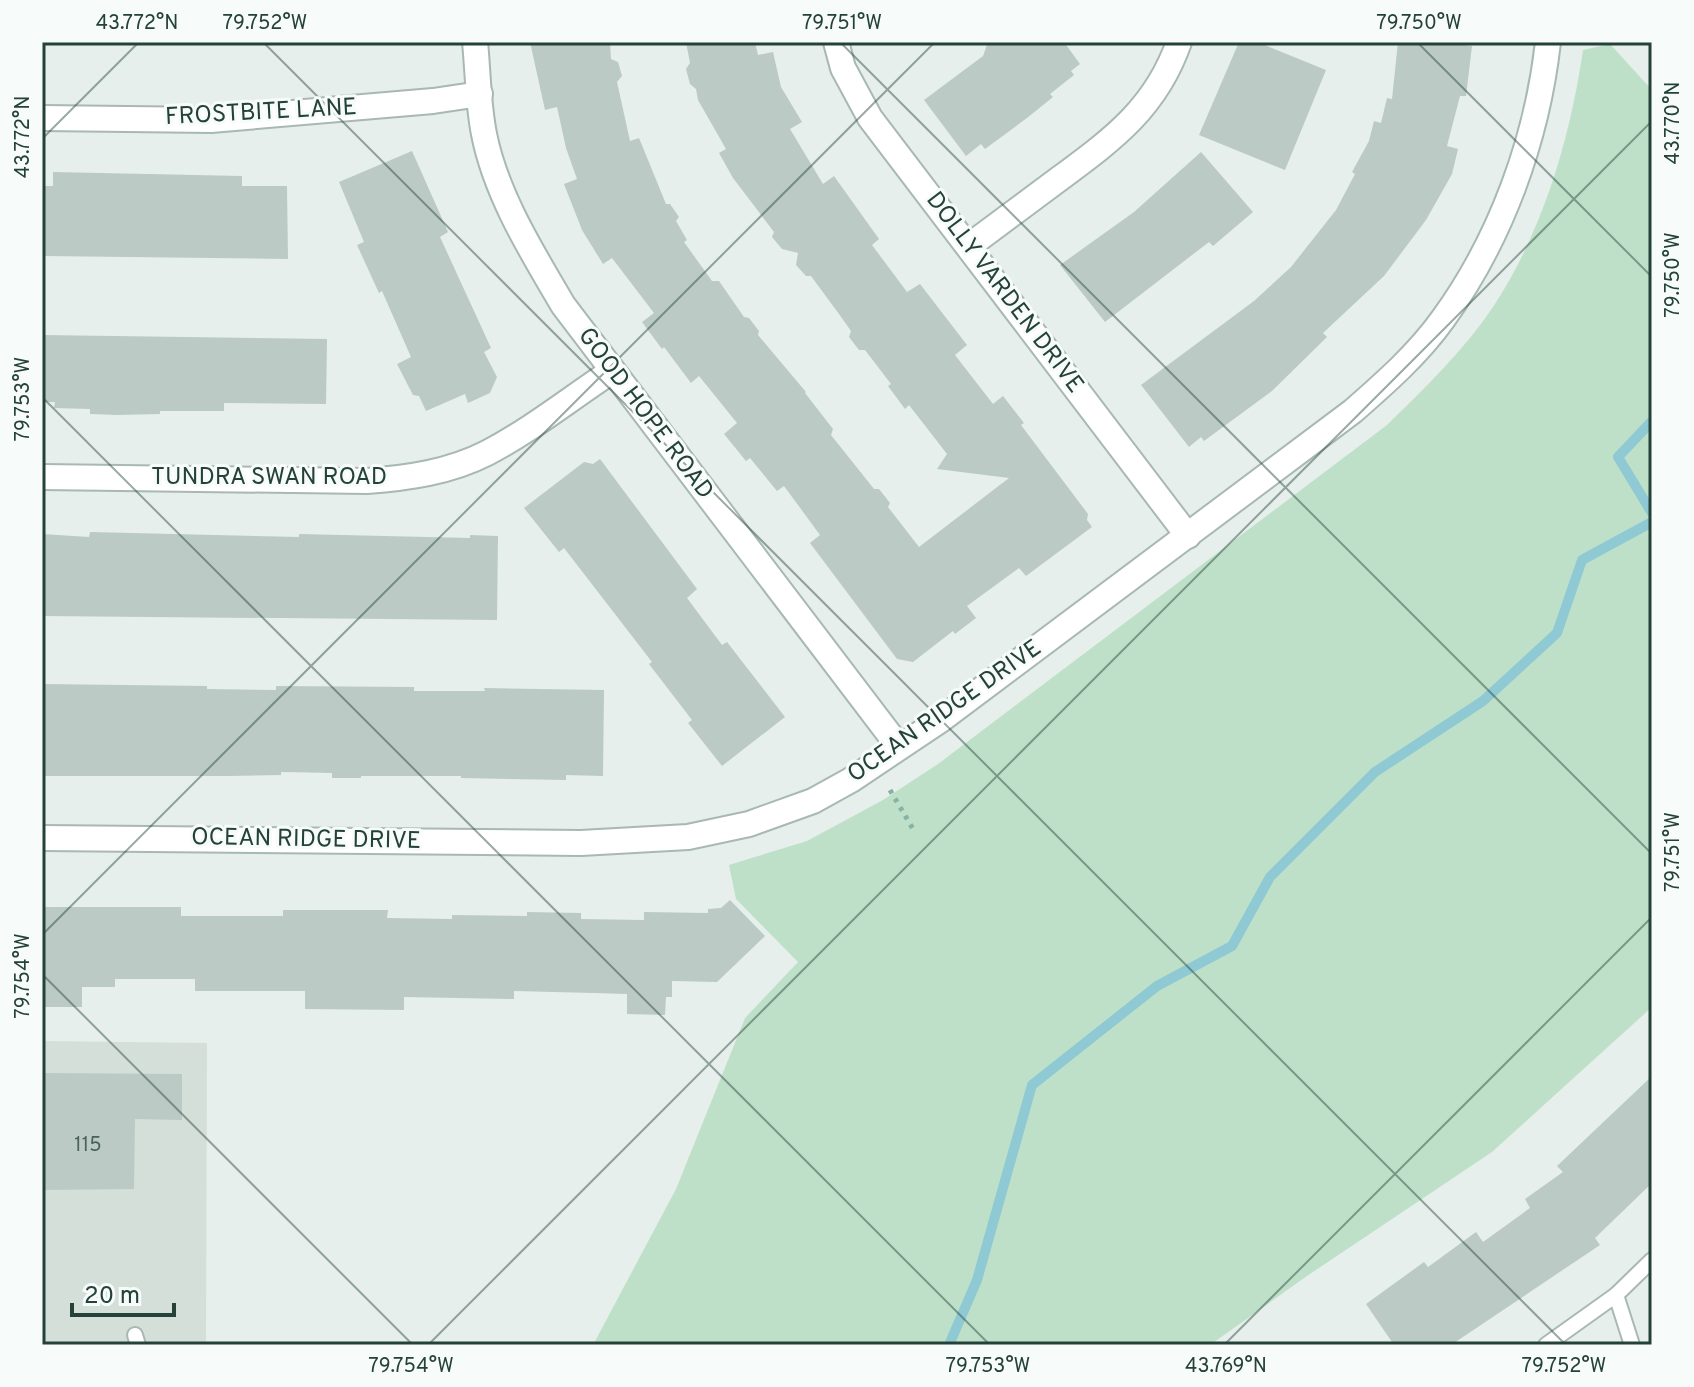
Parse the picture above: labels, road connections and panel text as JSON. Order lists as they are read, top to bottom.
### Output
{
  "streets": {
    "street": [
      "FROSTBITE LANE",
      "DOLLY VARDEN DRIVE",
      "GOOD HOPE ROAD",
      "TUNDRA SWAN ROAD",
      "OCEAN RIDGE DRIVE"
    ]
  },
  "crossings": [
    ["FROSTBITE LANE", "GOOD HOPE ROAD"],
    ["DOLLY VARDEN DRIVE", "OCEAN RIDGE DRIVE"],
    ["GOOD HOPE ROAD", "TUNDRA SWAN ROAD"],
    ["GOOD HOPE ROAD", "OCEAN RIDGE DRIVE"]
  ],
  "house_numbers": ["115"],
  "scale_bar": "20 m",
  "coordinates": [
    "43.772°N",
    "79.752°W",
    "79.751°W",
    "79.750°W",
    "43.770°N",
    "79.753°W",
    "79.754°W",
    "43.769°N"
  ]
}
